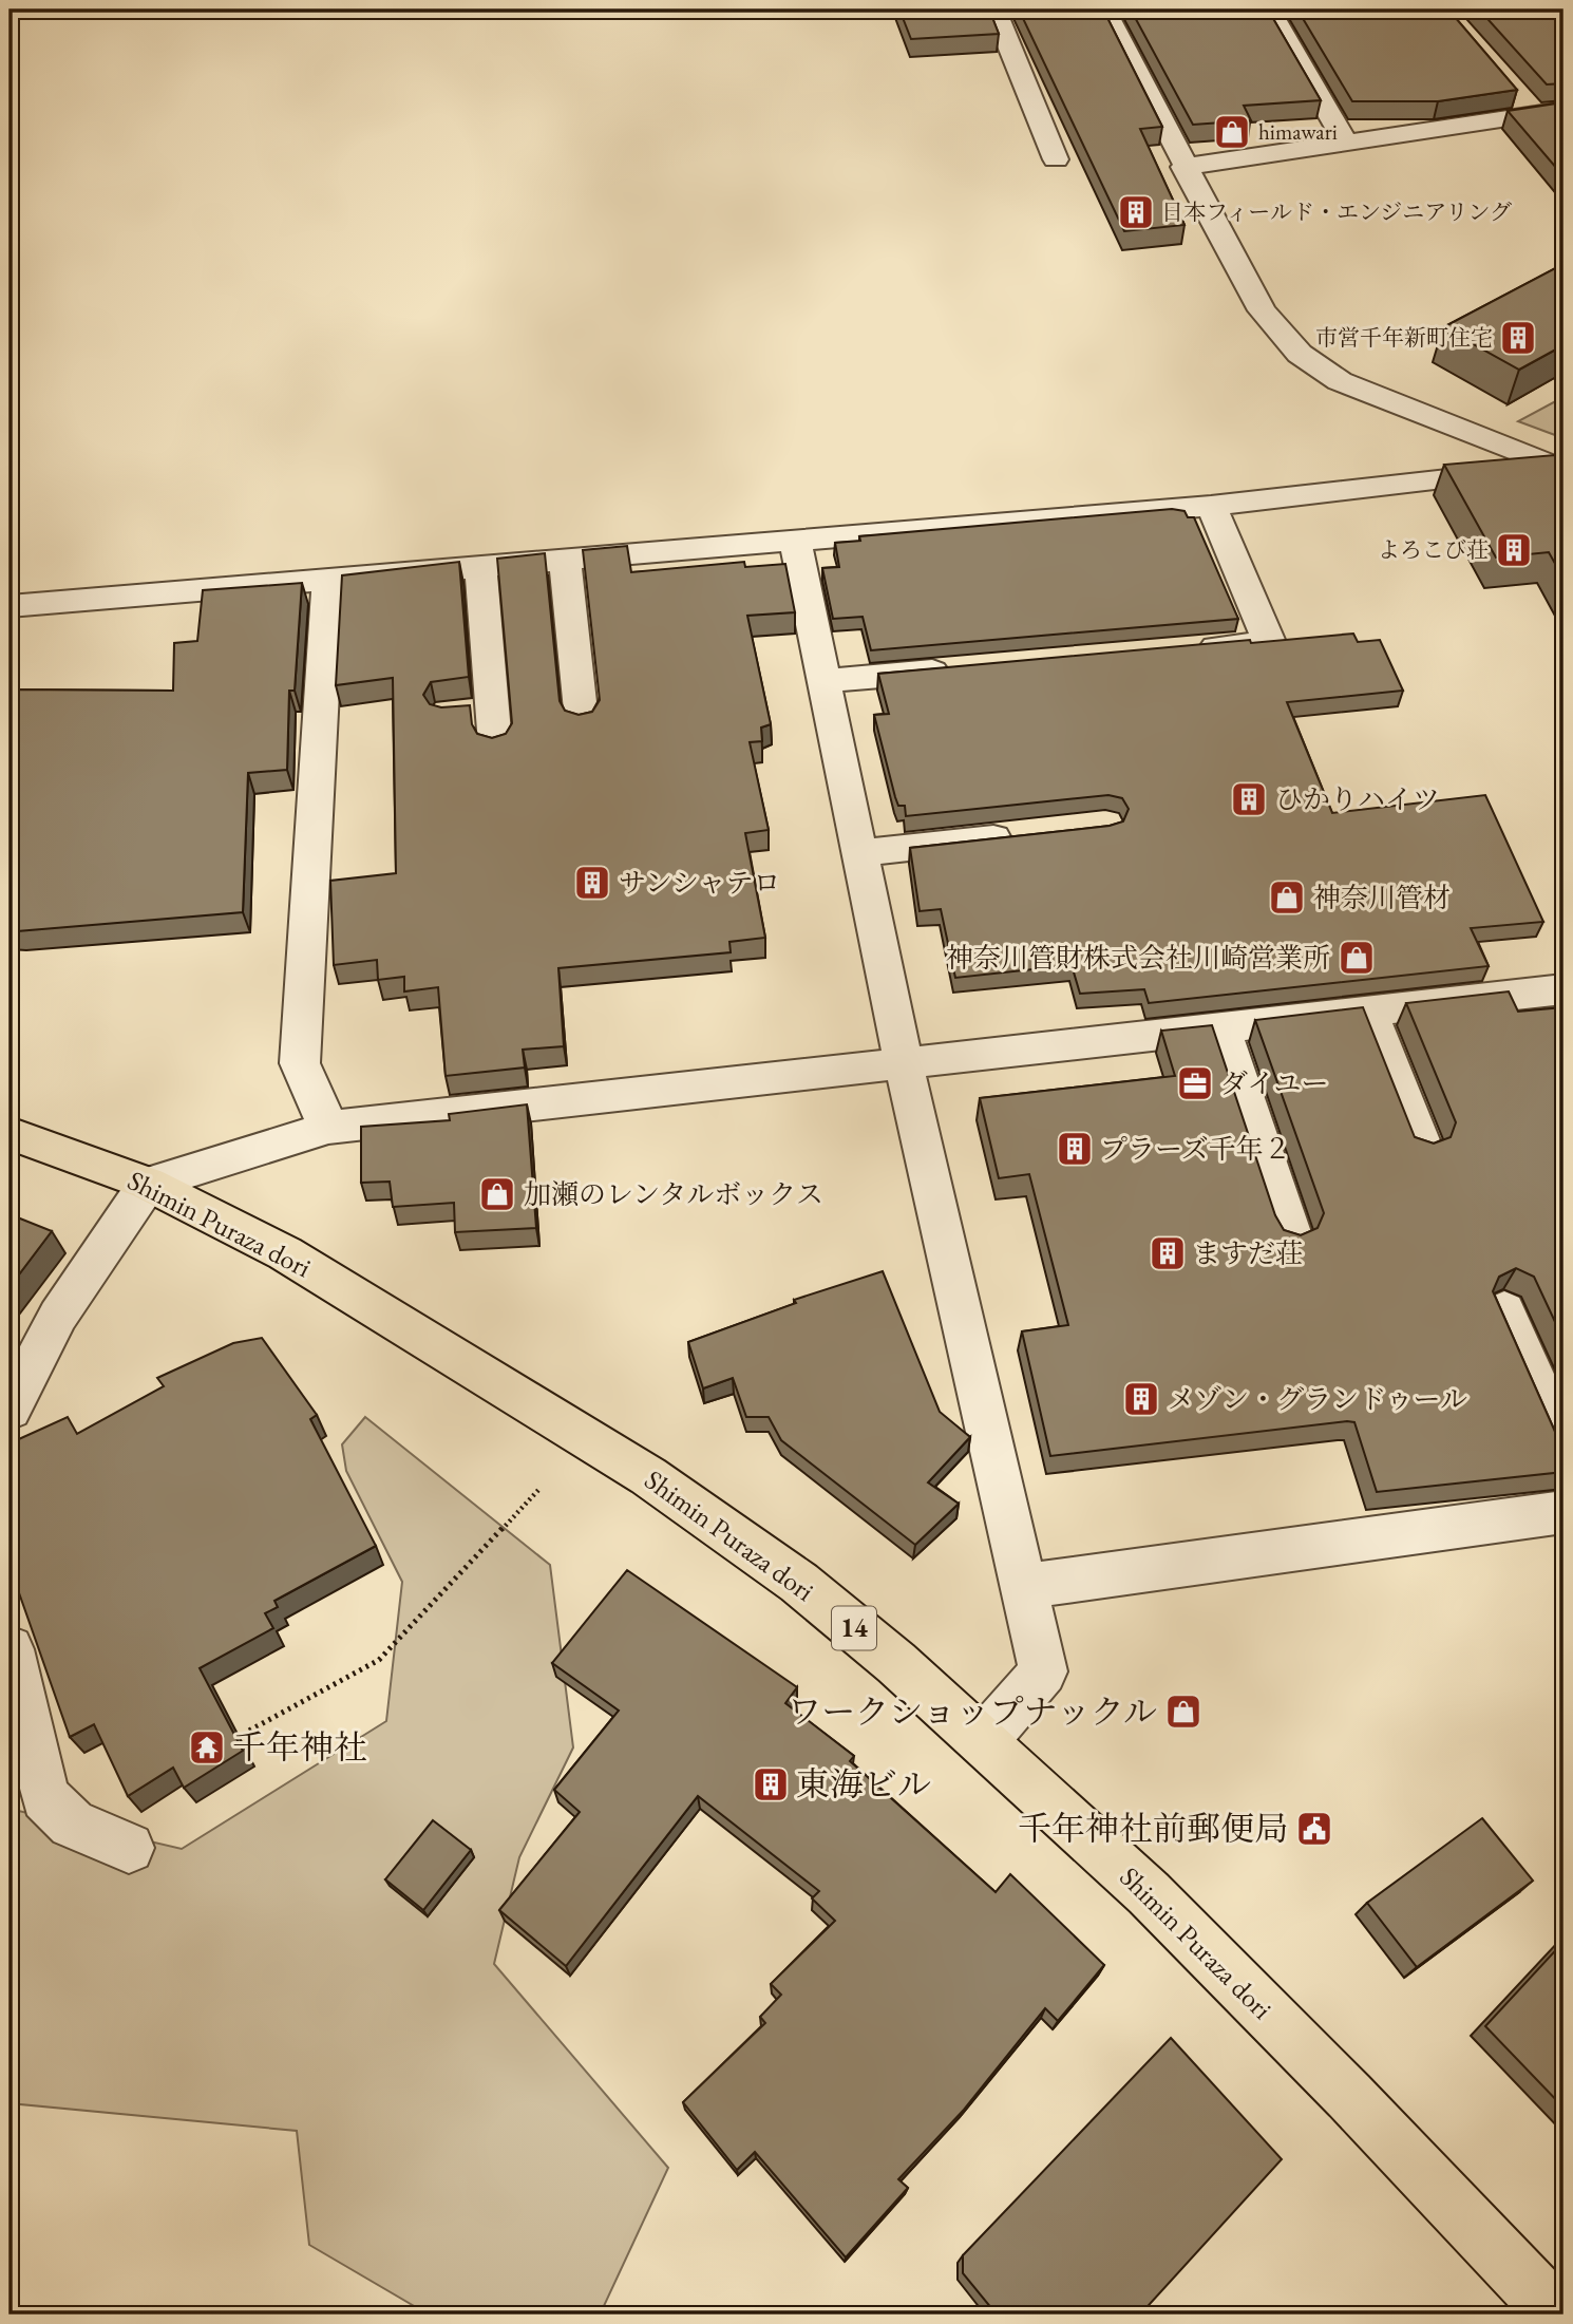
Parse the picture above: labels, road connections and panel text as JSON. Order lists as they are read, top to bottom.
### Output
{
  "streets": {
    "main road": ["Shimin Puraza dori", "14"]
  },
  "places": {
    "shop": [
      "himawari",
      "神奈川管材",
      "神奈川管財株式会社川崎営業所",
      "加瀬のレンタルボックス",
      "ワークショップナックル"
    ],
    "building": [
      "日本フィールド・エンジニアリング",
      "市営千年新町住宅",
      "よろこび荘",
      "ひかりハイツ",
      "サンシャテロ",
      "プラーズ千年２",
      "ますだ荘",
      "メゾン・グランドゥール",
      "東海ビル"
    ],
    "office": ["ダイユー"],
    "temple": ["千年神社"],
    "public building": ["千年神社前郵便局"]
  }
}
